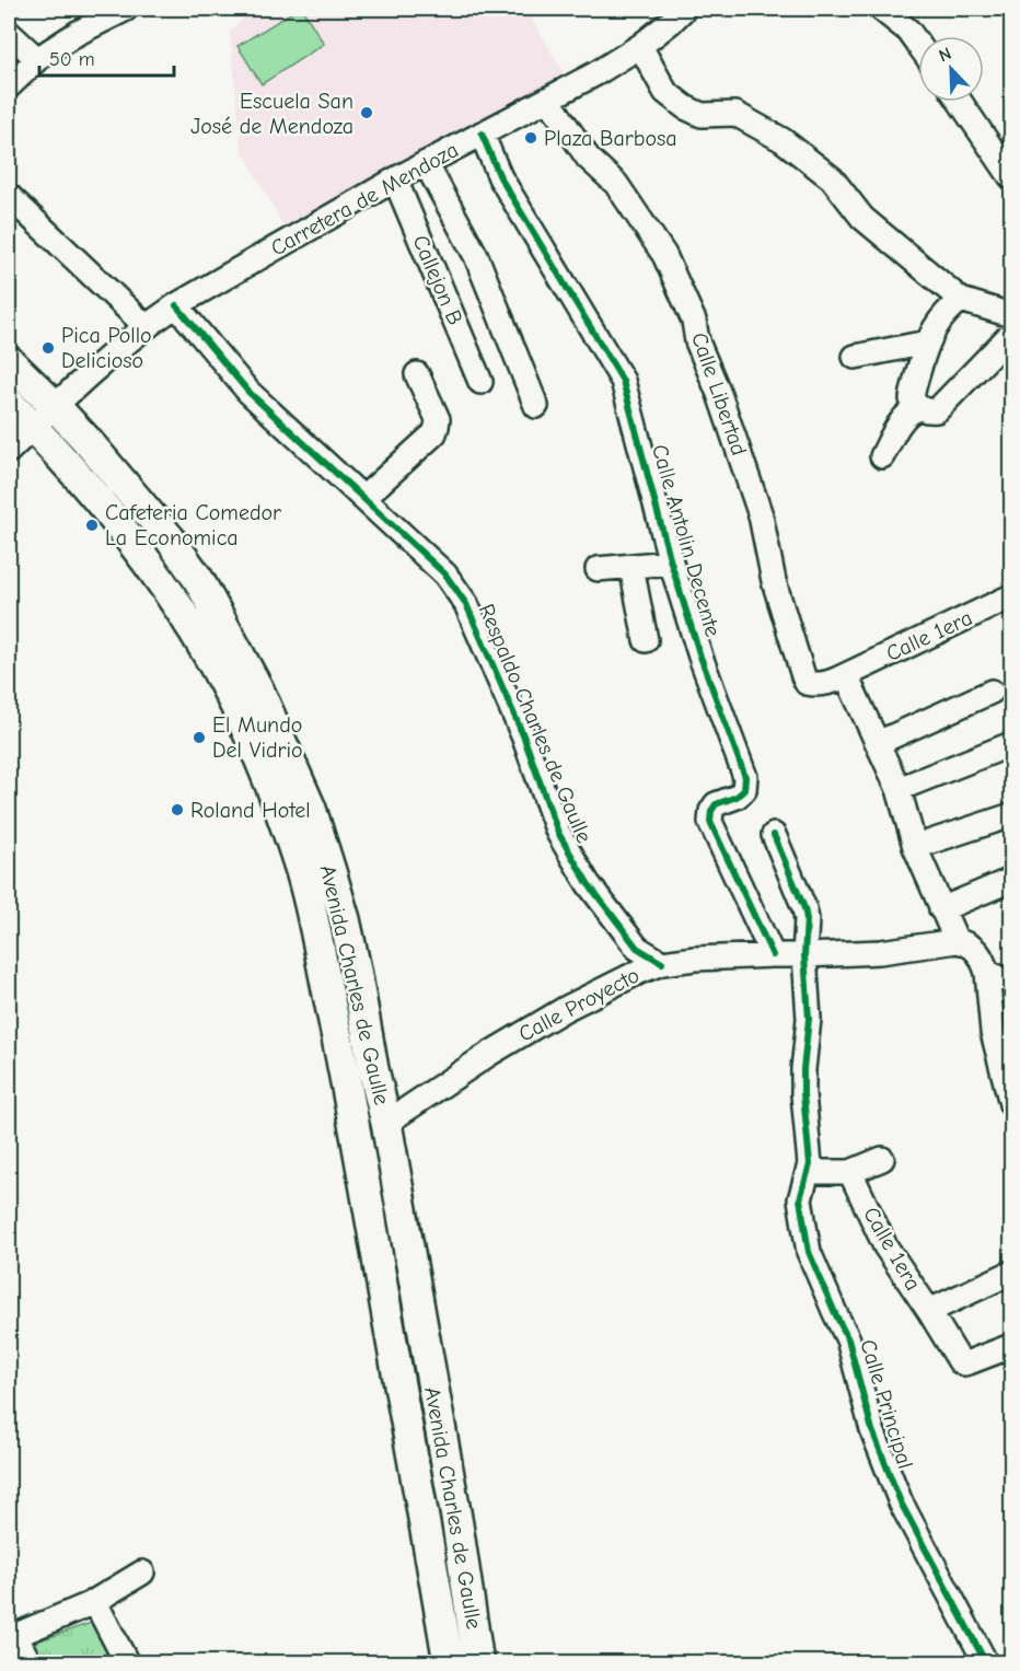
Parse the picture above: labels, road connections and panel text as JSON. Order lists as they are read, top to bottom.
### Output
{
  "streets": {
    "main road": ["Avenida Charles de Gaulle"],
    "street": [
      "Carretera de Mendoza",
      "Callejon B",
      "Calle Libertad",
      "Calle Antolin Decente",
      "Calle 1era",
      "Respaldo Charles de Gaulle",
      "Calle Proyecto",
      "Calle Principal"
    ]
  },
  "crossings": [
    ["Carretera de Mendoza", "Callejon B"],
    ["Carretera de Mendoza", "Calle Libertad"],
    ["Carretera de Mendoza", "Calle Antolin Decente"],
    ["Carretera de Mendoza", "Respaldo Charles de Gaulle"],
    ["Carretera de Mendoza", "Avenida Charles de Gaulle"],
    ["Calle Libertad", "Calle 1era"],
    ["Calle Antolin Decente", "Calle Proyecto"],
    ["Respaldo Charles de Gaulle", "Calle Proyecto"],
    ["Avenida Charles de Gaulle", "Calle Proyecto"],
    ["Calle Proyecto", "Calle Principal"]
  ],
  "places": [
    "Escuela San José de Mendoza",
    "Plaza Barbosa",
    "Pica Pollo Delicioso",
    "Cafeteria Comedor La Economica",
    "El Mundo Del Vidrio",
    "Roland Hotel"
  ],
  "scale_bar": "50 m",
  "north": "top left"
}
